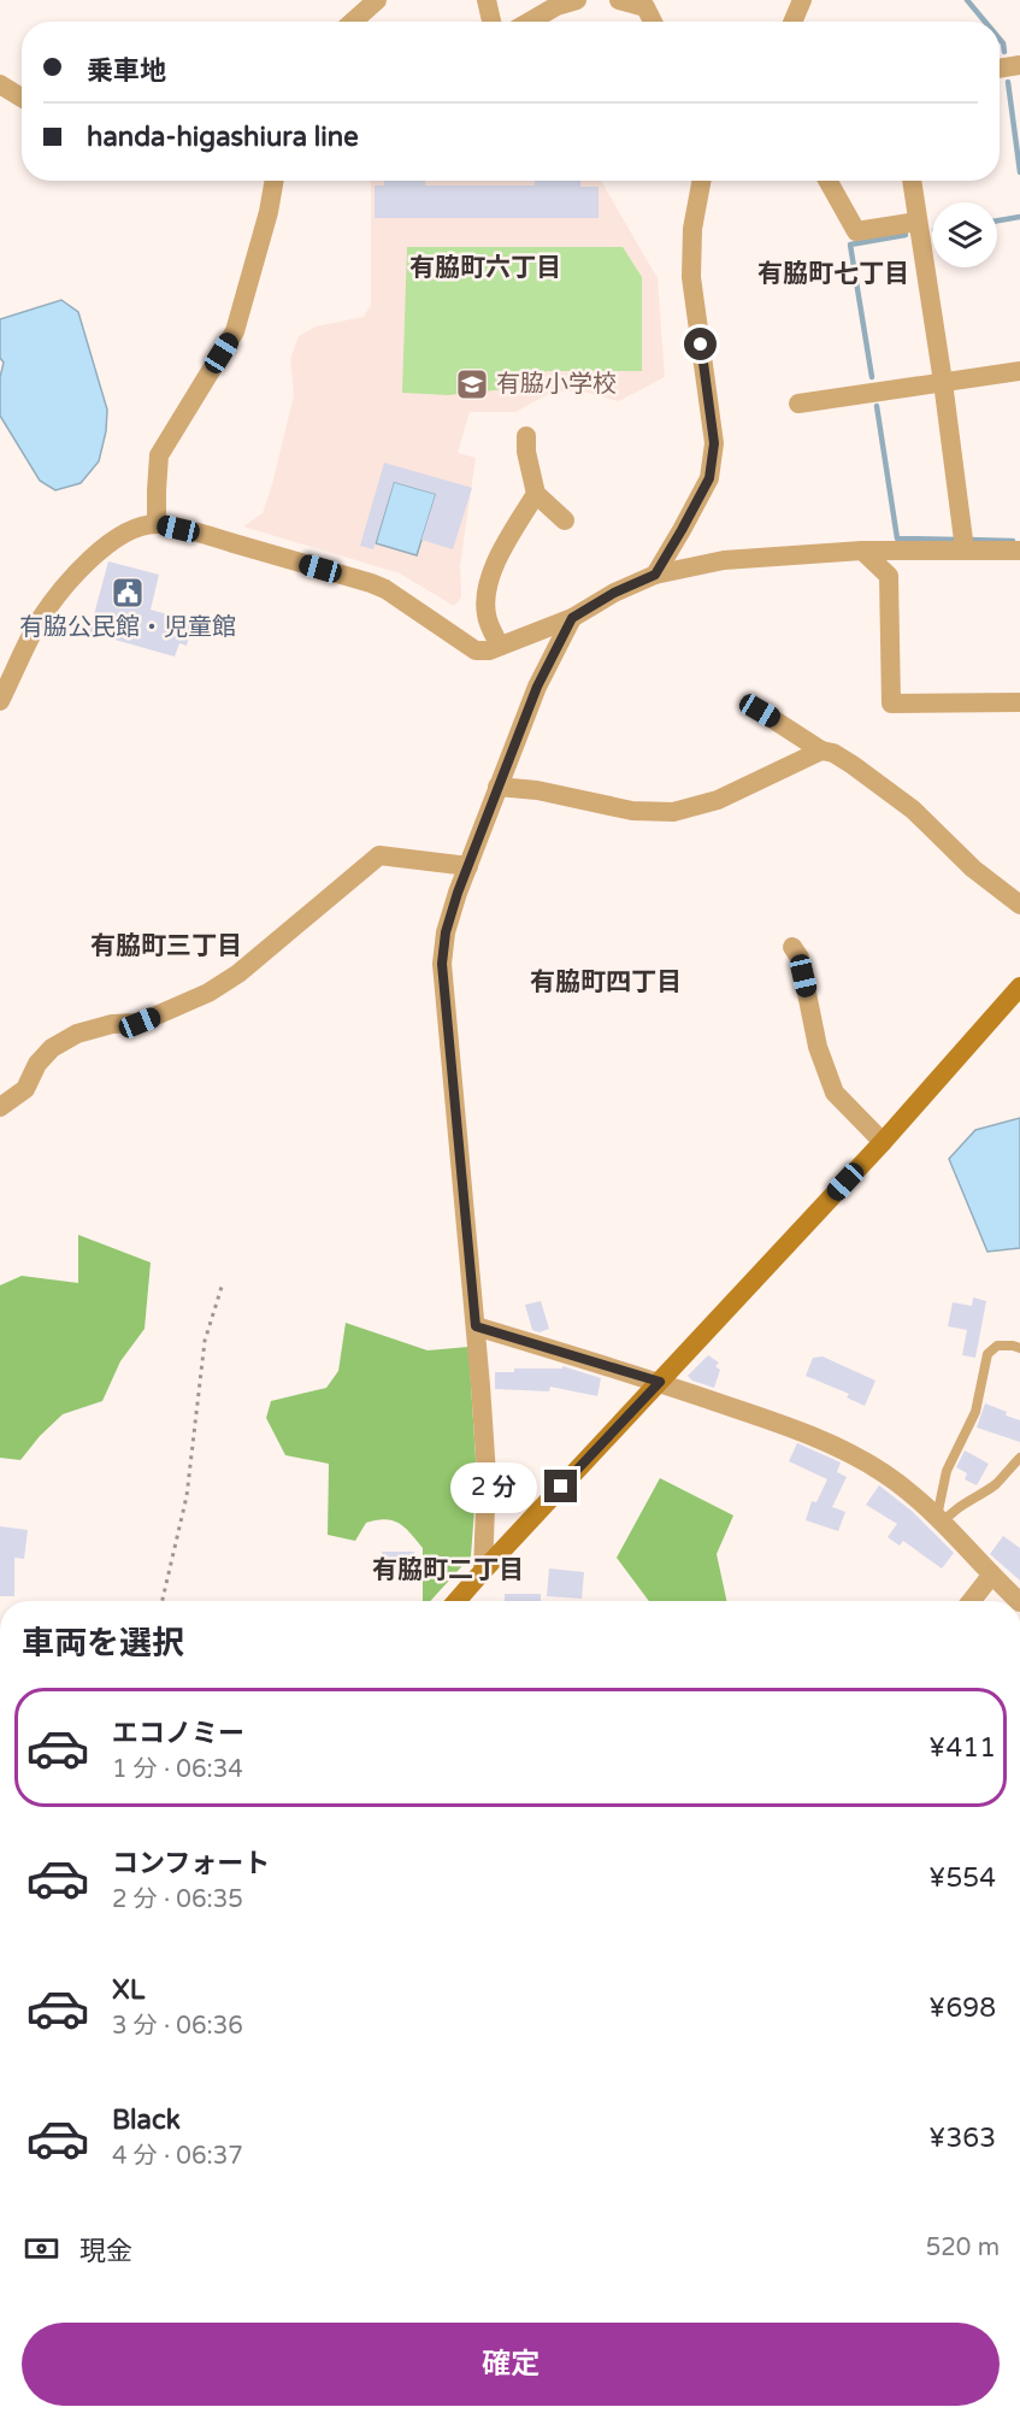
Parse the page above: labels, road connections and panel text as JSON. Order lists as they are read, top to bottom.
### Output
{
  "districts": [
    "有脇町六丁目",
    "有脇町七丁目",
    "有脇町三丁目",
    "有脇町四丁目",
    "有脇町二丁目"
  ],
  "places": {
    "school or university": ["有脇小学校"],
    "public building": ["有脇公民館・児童館"]
  },
  "page": {
    "banner": ["乗車地", "handa-higashiura line"],
    "bubble": "2 分",
    "heading": "車両を選択",
    "list": [
      {
        "name": "エコノミー",
        "note": "1 分 · 06:34",
        "value": "¥411"
      },
      {
        "name": "コンフォート",
        "note": "2 分 · 06:35",
        "value": "¥554"
      },
      {
        "name": "XL",
        "note": "3 分 · 06:36",
        "value": "¥698"
      },
      {
        "name": "Black",
        "note": "4 分 · 06:37",
        "value": "¥363"
      }
    ],
    "pay": ["現金", "520 m"],
    "buttons": "確定"
  }
}
